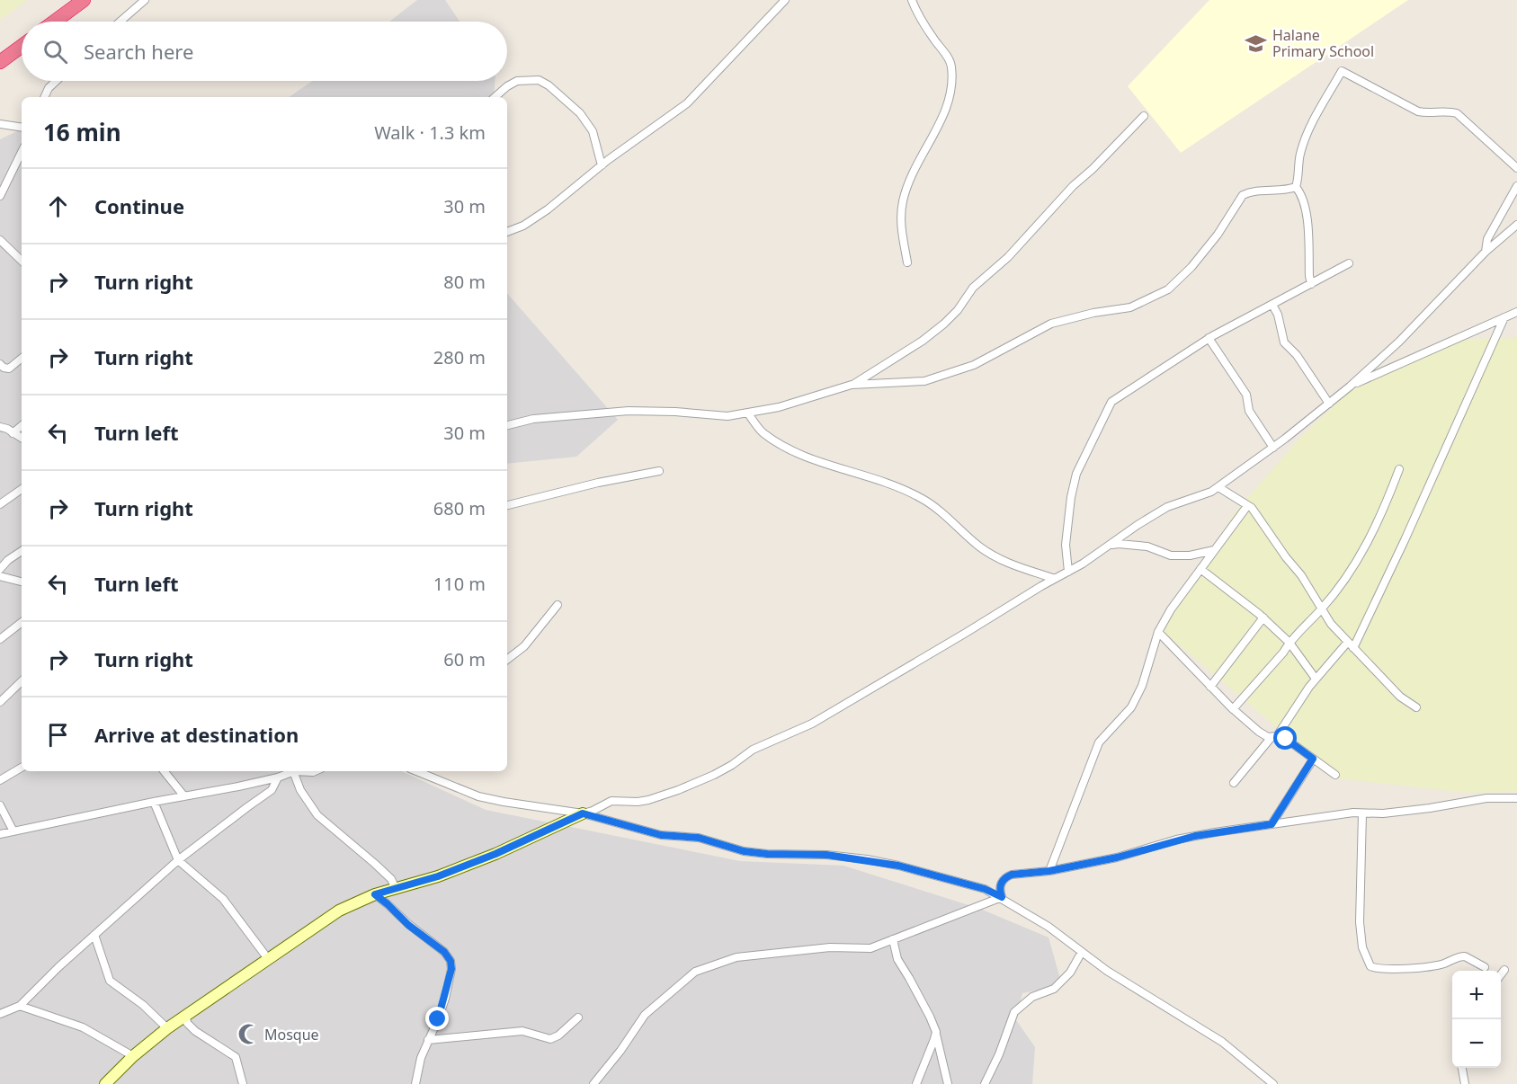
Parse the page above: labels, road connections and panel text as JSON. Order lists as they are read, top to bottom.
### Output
{
  "places": {
    "school or university": ["Halane Primary School"],
    "mosque": ["Mosque"]
  },
  "page": {
    "search": "Search here",
    "heading": ["16 min", "Walk · 1.3 km"],
    "list": [
      ["Continue", "30 m"],
      ["Turn right", "80 m"],
      ["Turn right", "280 m"],
      ["Turn left", "30 m"],
      ["Turn right", "680 m"],
      ["Turn left", "110 m"],
      ["Turn right", "60 m"],
      "Arrive at destination"
    ],
    "map_buttons": ["+", "−"]
  }
}
